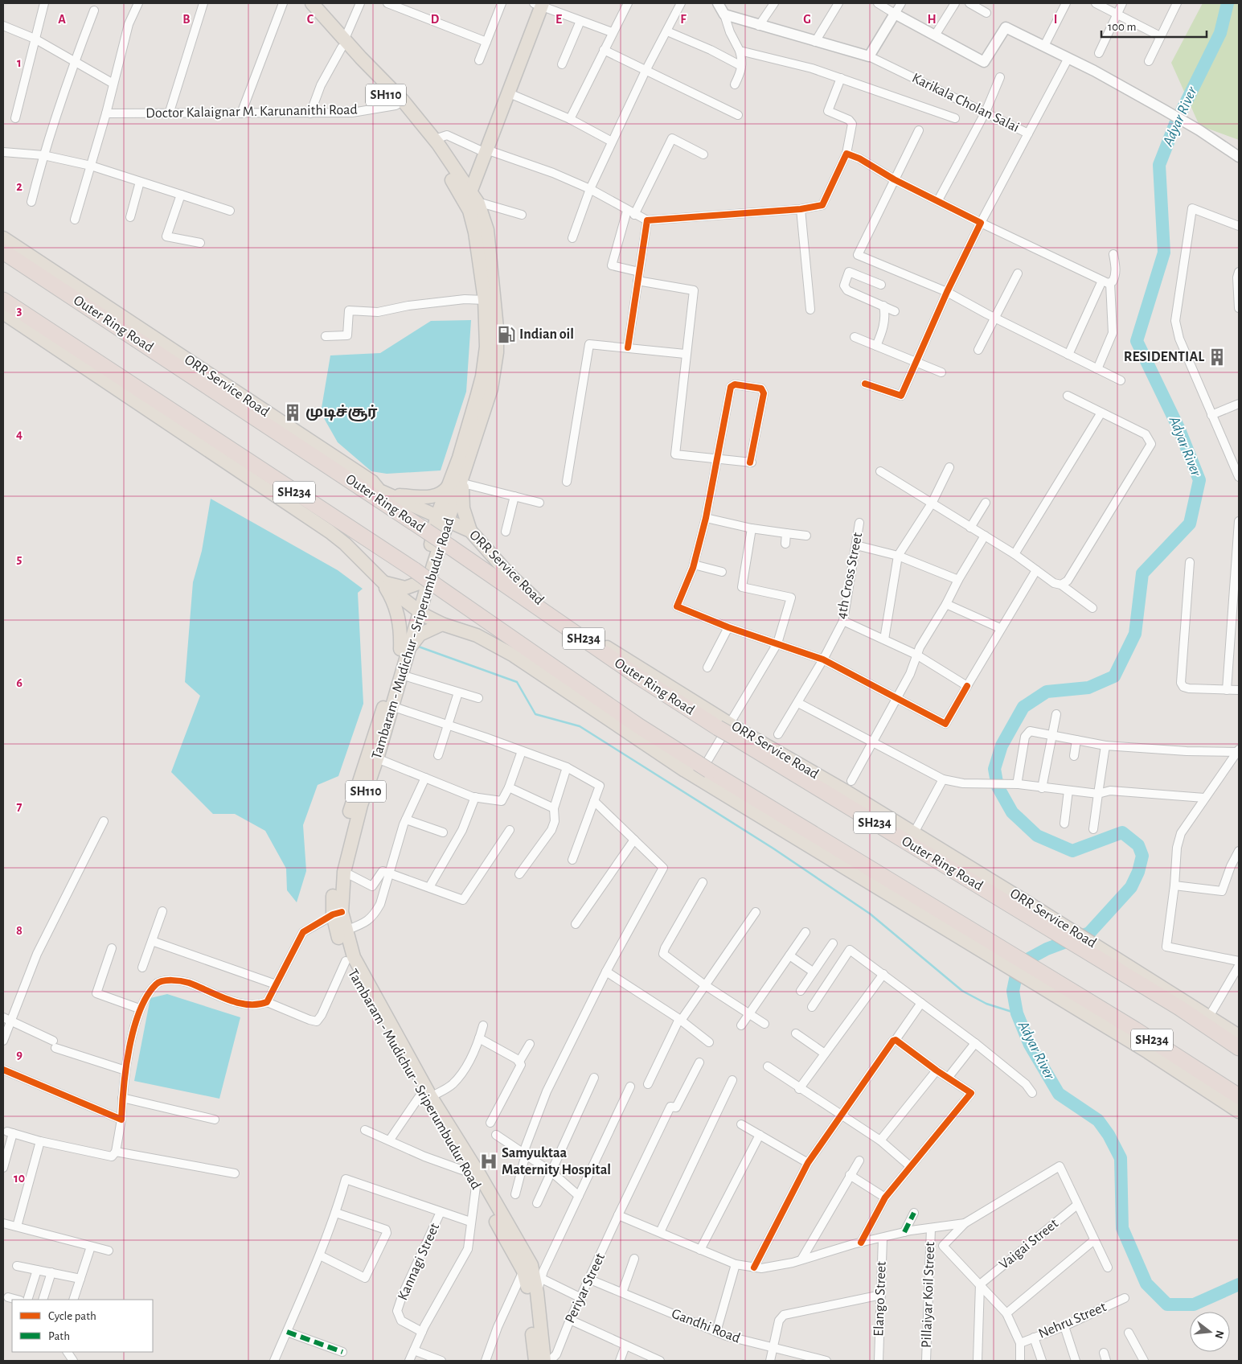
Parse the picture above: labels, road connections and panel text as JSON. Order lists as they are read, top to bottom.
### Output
{
  "streets": {
    "highway": ["Outer Ring Road", "SH234"],
    "main road": ["SH110", "ORR Service Road", "Tambaram - Mudichur - Sriperumbudur Road"],
    "street": [
      "Karikala Cholan Salai",
      "Doctor Kalaignar M. Karunanithi Road",
      "4th Cross Street",
      "Vaigai Street",
      "Kannagi Street",
      "Periyar Street",
      "Pillaiyar Koil Street",
      "Elango Street",
      "Nehru Street",
      "Gandhi Road"
    ]
  },
  "crossings": [
    ["Doctor Kalaignar M. Karunanithi Road", "Tambaram - Mudichur - Sriperumbudur Road"],
    ["Outer Ring Road", "ORR Service Road"],
    ["ORR Service Road", "Tambaram - Mudichur - Sriperumbudur Road"],
    ["SH234", "Tambaram - Mudichur - Sriperumbudur Road"],
    ["Periyar Street", "Gandhi Road"]
  ],
  "water": ["Adyar River"],
  "places": {
    "fuel station": ["Indian oil"],
    "building": ["RESIDENTIAL", "முடிச்சூர்"],
    "hospital": ["Samyuktaa Maternity Hospital"]
  },
  "legend": ["Cycle path", "Path"],
  "scale_bar": "100 m",
  "north": "right",
  "grid": {
    "columns": [
      "A",
      "B",
      "C",
      "D",
      "E",
      "F",
      "G",
      "H",
      "I"
    ],
    "rows": [
      "1",
      "2",
      "3",
      "4",
      "5",
      "6",
      "7",
      "8",
      "9",
      "10"
    ]
  }
}
